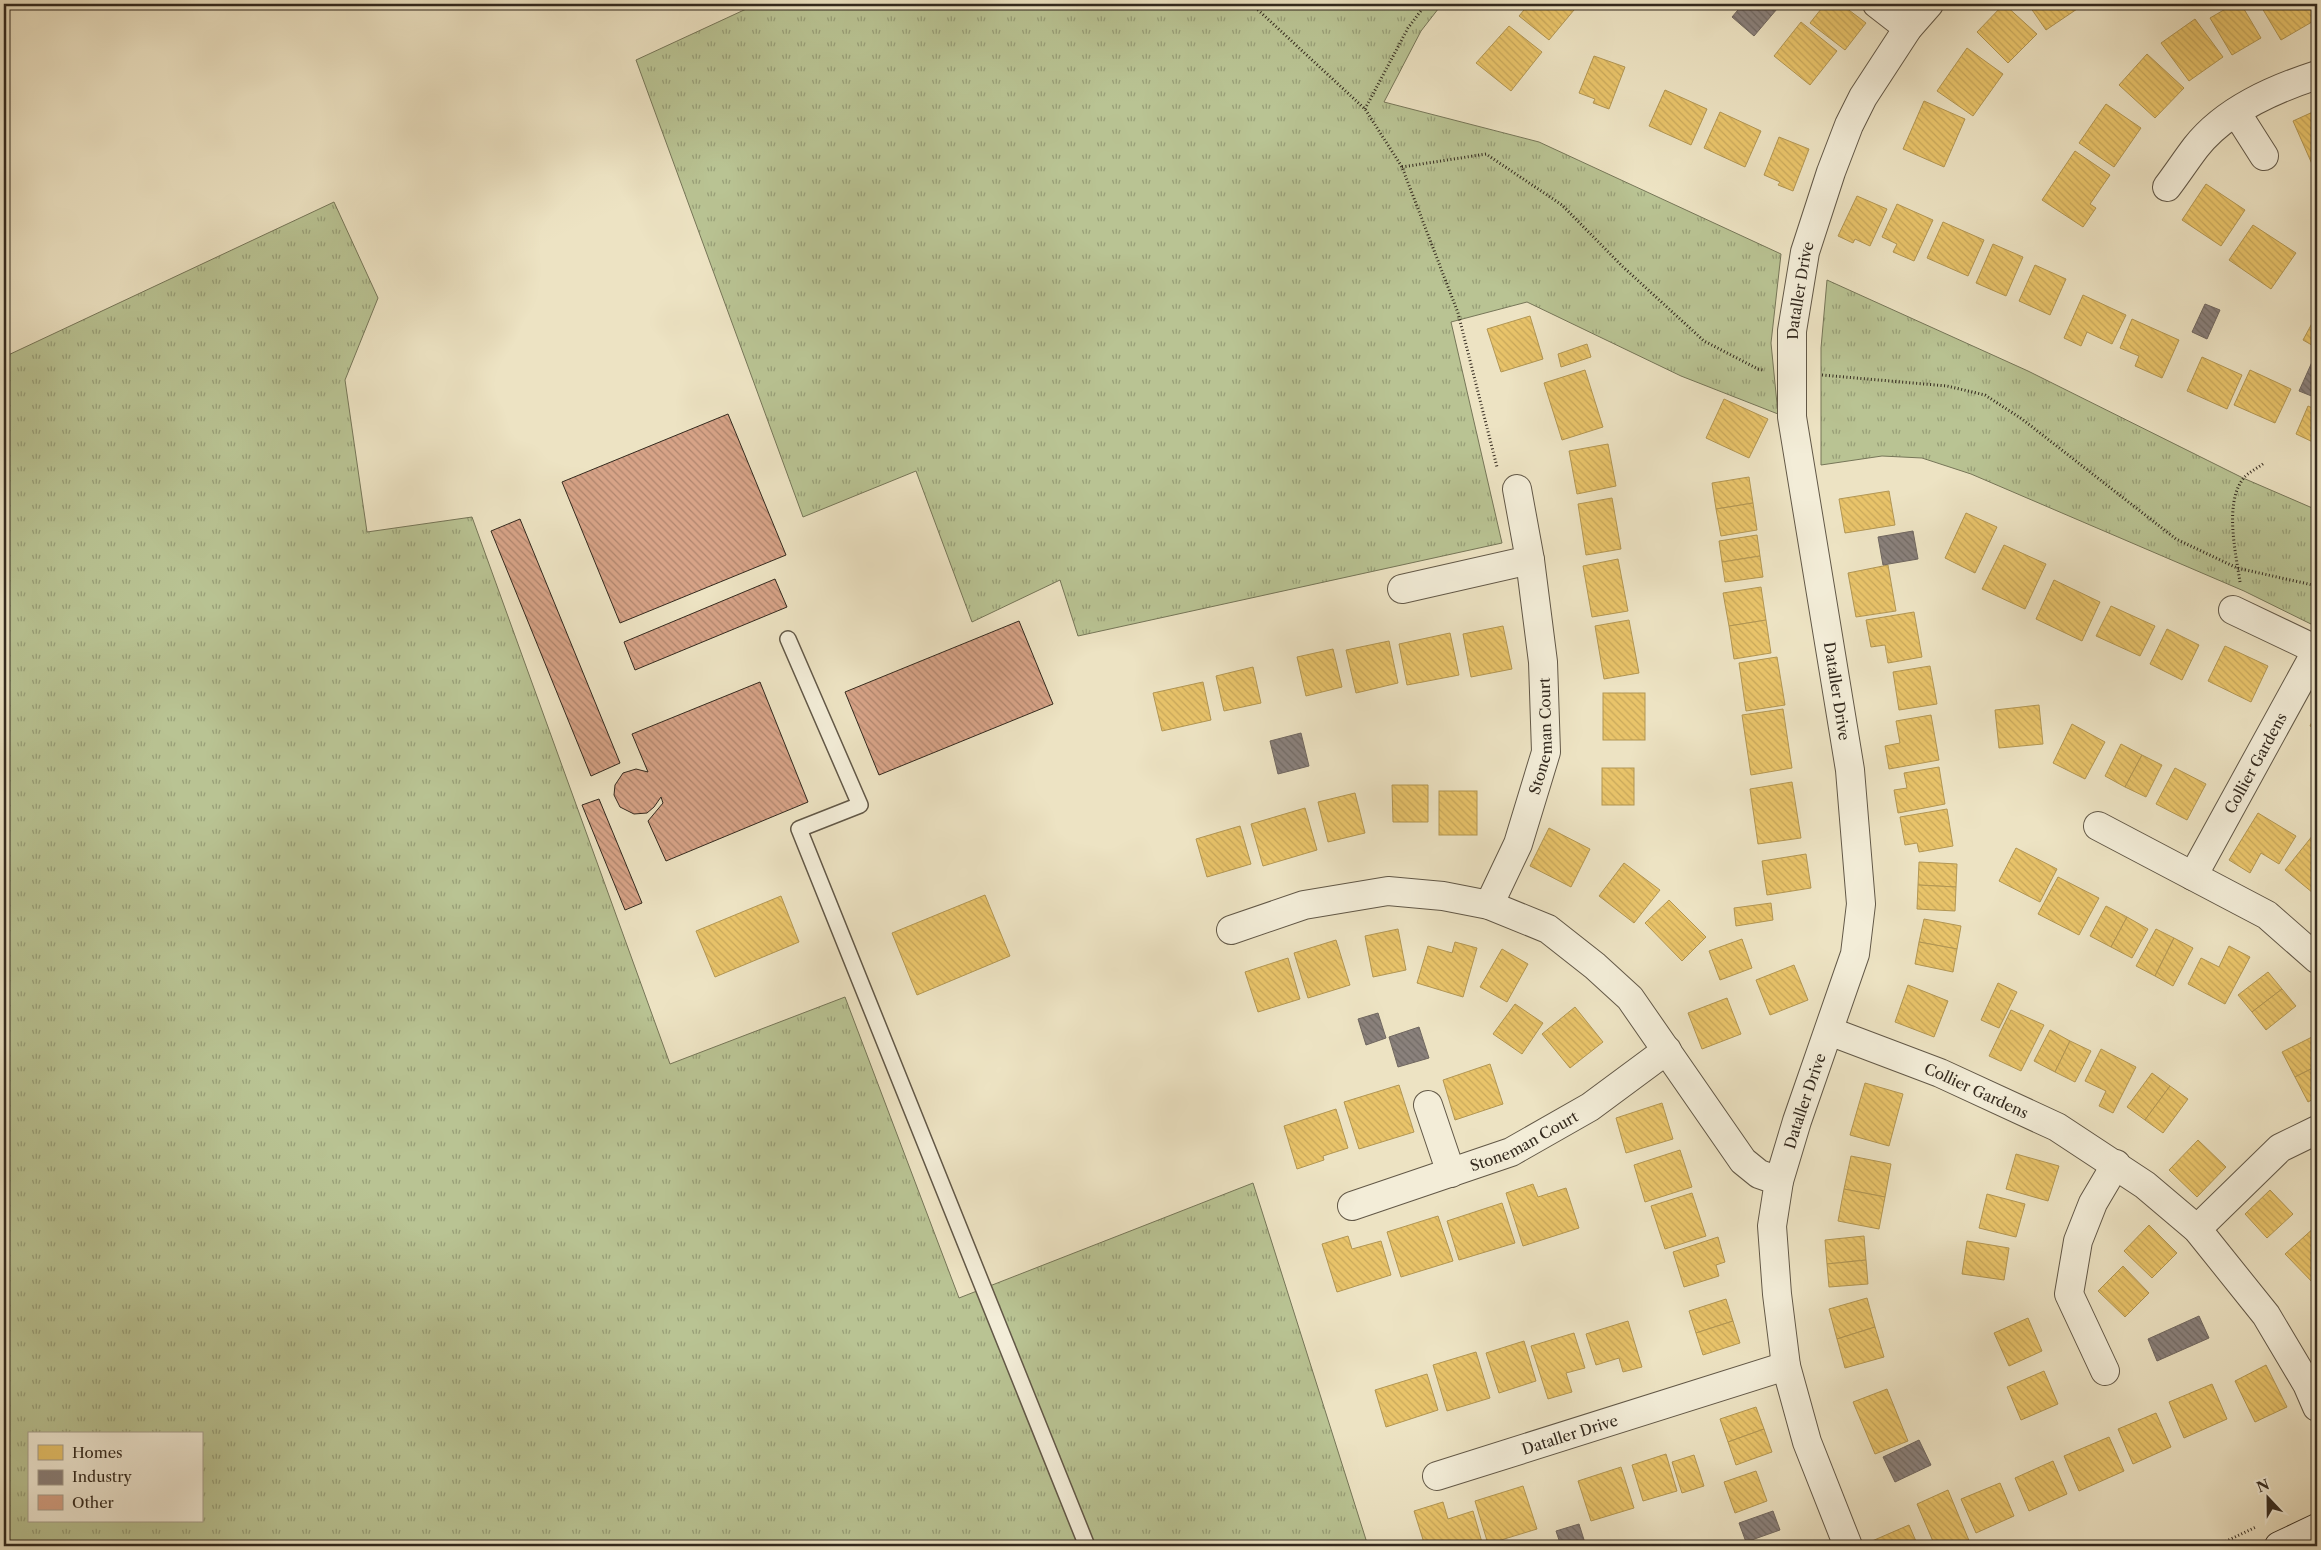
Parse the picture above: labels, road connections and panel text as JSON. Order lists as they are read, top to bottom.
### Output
{
  "streets": {
    "street": ["Dataller Drive", "Stoneman Court", "Collier Gardens"]
  },
  "crossings": [
    ["Dataller Drive", "Collier Gardens"]
  ],
  "legend": ["Homes", "Industry", "Other"],
  "north": "top"
}
